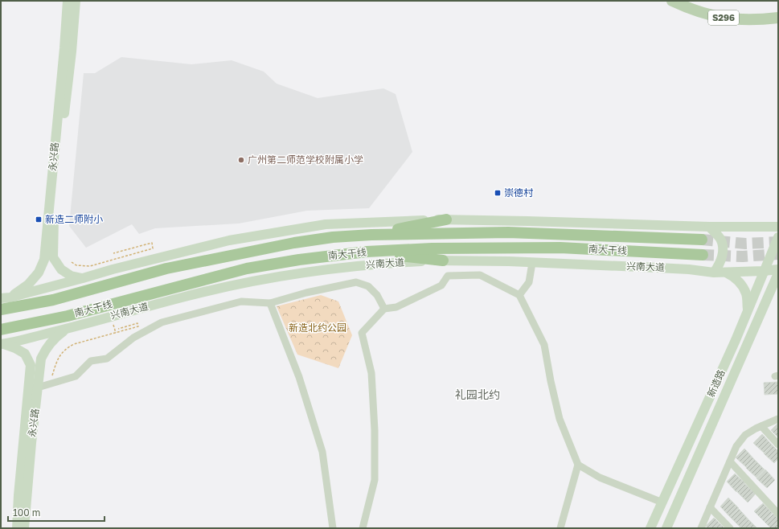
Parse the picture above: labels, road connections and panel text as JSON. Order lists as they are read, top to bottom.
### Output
{
  "streets": {
    "highway": ["南大干线"],
    "main road": [
      "S296",
      "永兴路",
      "兴南大道",
      "新造路"
    ]
  },
  "crossings": [
    ["永兴路", "兴南大道"],
    ["兴南大道", "新造路"]
  ],
  "districts": ["礼园北约"],
  "parks": ["新造北约公园"],
  "places": {
    "other": ["广州第二师范学校附属小学"],
    "transit": ["崇德村", "新造二师附小"]
  },
  "scale_bar": "100 m"
}
